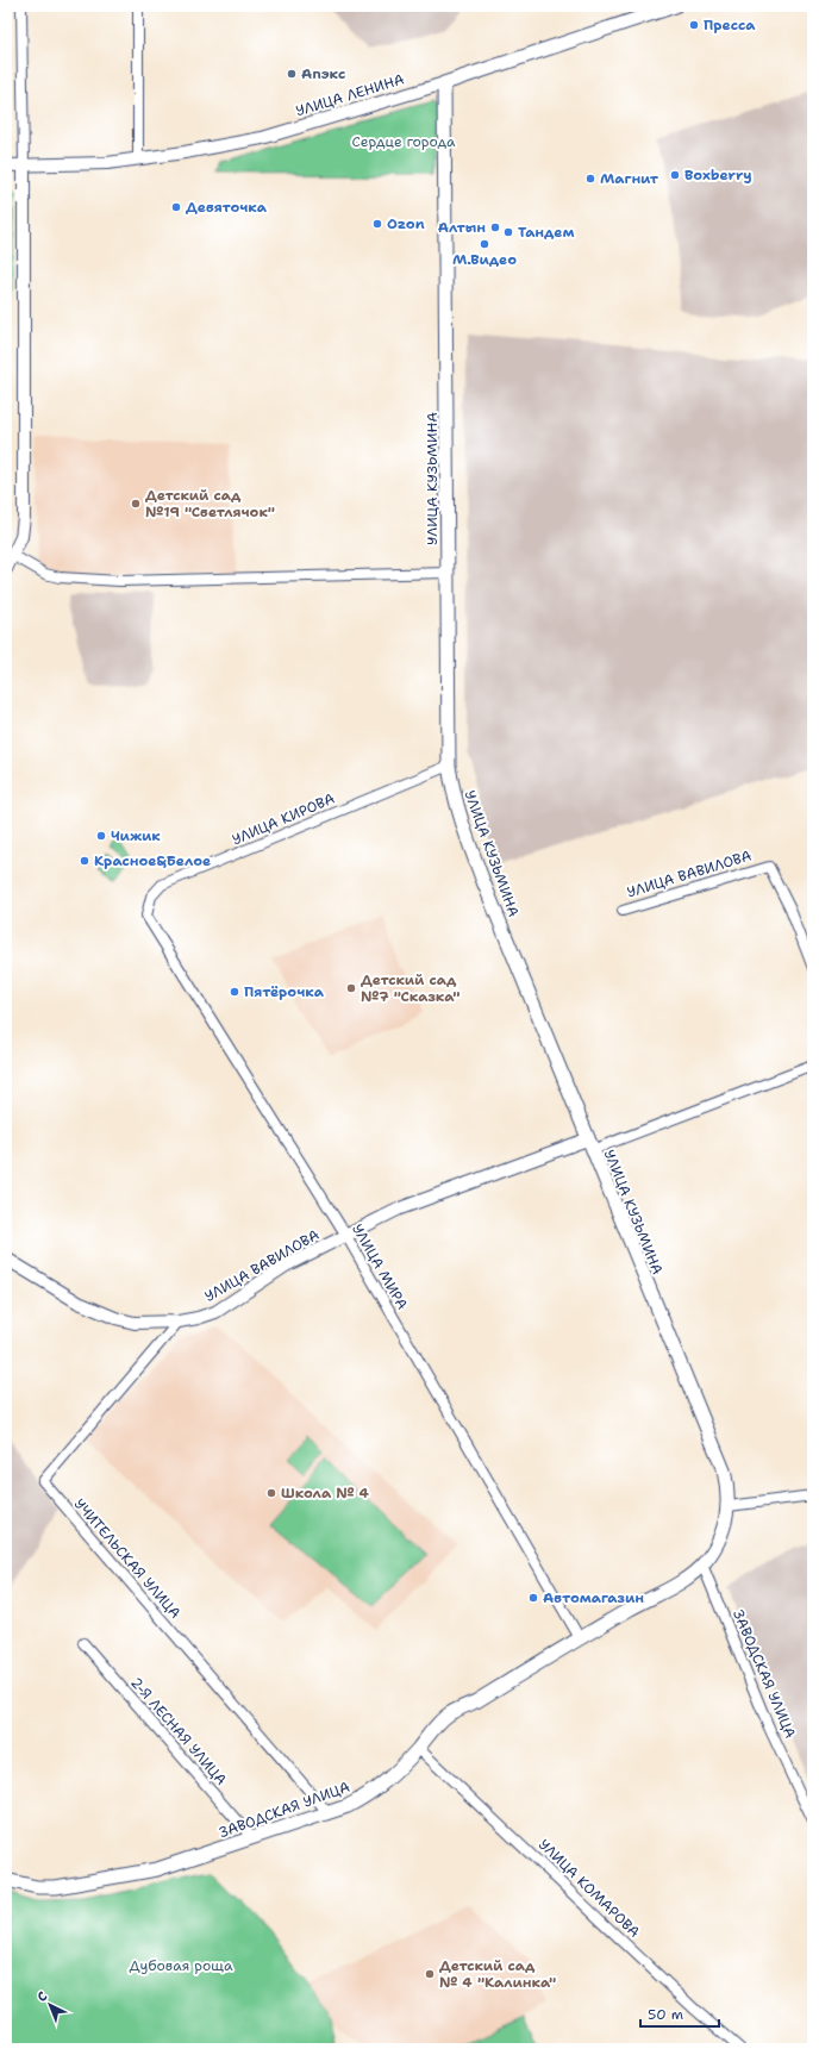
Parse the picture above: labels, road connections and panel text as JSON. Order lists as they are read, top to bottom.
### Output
{
  "streets": {
    "main road": ["УЛИЦА ЛЕНИНА", "УЛИЦА КУЗЬМИНА", "ЗАВОДСКАЯ УЛИЦА"],
    "street": [
      "УЛИЦА КИРОВА",
      "УЛИЦА ВАВИЛОВА",
      "УЛИЦА МИРА",
      "УЧИТЕЛЬСКАЯ УЛИЦА",
      "2-Я ЛЕСНАЯ УЛИЦА",
      "УЛИЦА КОМАРОВА"
    ]
  },
  "crossings": [
    ["УЛИЦА ЛЕНИНА", "УЛИЦА КУЗЬМИНА"],
    ["УЛИЦА КУЗЬМИНА", "УЛИЦА КИРОВА"],
    ["УЛИЦА КУЗЬМИНА", "УЛИЦА ВАВИЛОВА"],
    ["УЛИЦА КУЗЬМИНА", "ЗАВОДСКАЯ УЛИЦА"],
    ["УЛИЦА КИРОВА", "УЛИЦА МИРА"],
    ["УЛИЦА ВАВИЛОВА", "УЛИЦА МИРА"],
    ["УЛИЦА ВАВИЛОВА", "УЧИТЕЛЬСКАЯ УЛИЦА"],
    ["УЛИЦА МИРА", "ЗАВОДСКАЯ УЛИЦА"],
    ["УЧИТЕЛЬСКАЯ УЛИЦА", "ЗАВОДСКАЯ УЛИЦА"],
    ["ЗАВОДСКАЯ УЛИЦА", "2-Я ЛЕСНАЯ УЛИЦА"],
    ["ЗАВОДСКАЯ УЛИЦА", "УЛИЦА КОМАРОВА"]
  ],
  "parks": ["Сердце города", "Дубовая роща"],
  "places": [
    "Пресса",
    "Апэкс",
    "Boxberry",
    "Магнит",
    "Девяточка",
    "Ozon",
    "Алтын",
    "Тандем",
    "М.Видео",
    "Детский сад №19 \"Светлячок\"",
    "Чижик",
    "Красное&Белое",
    "Детский сад №7 \"Сказка\"",
    "Пятёрочка",
    "Школа № 4",
    "Автомагазин",
    "Детский сад № 4 \"Калинка\""
  ],
  "scale_bar": "50 m",
  "north": "top left"
}
